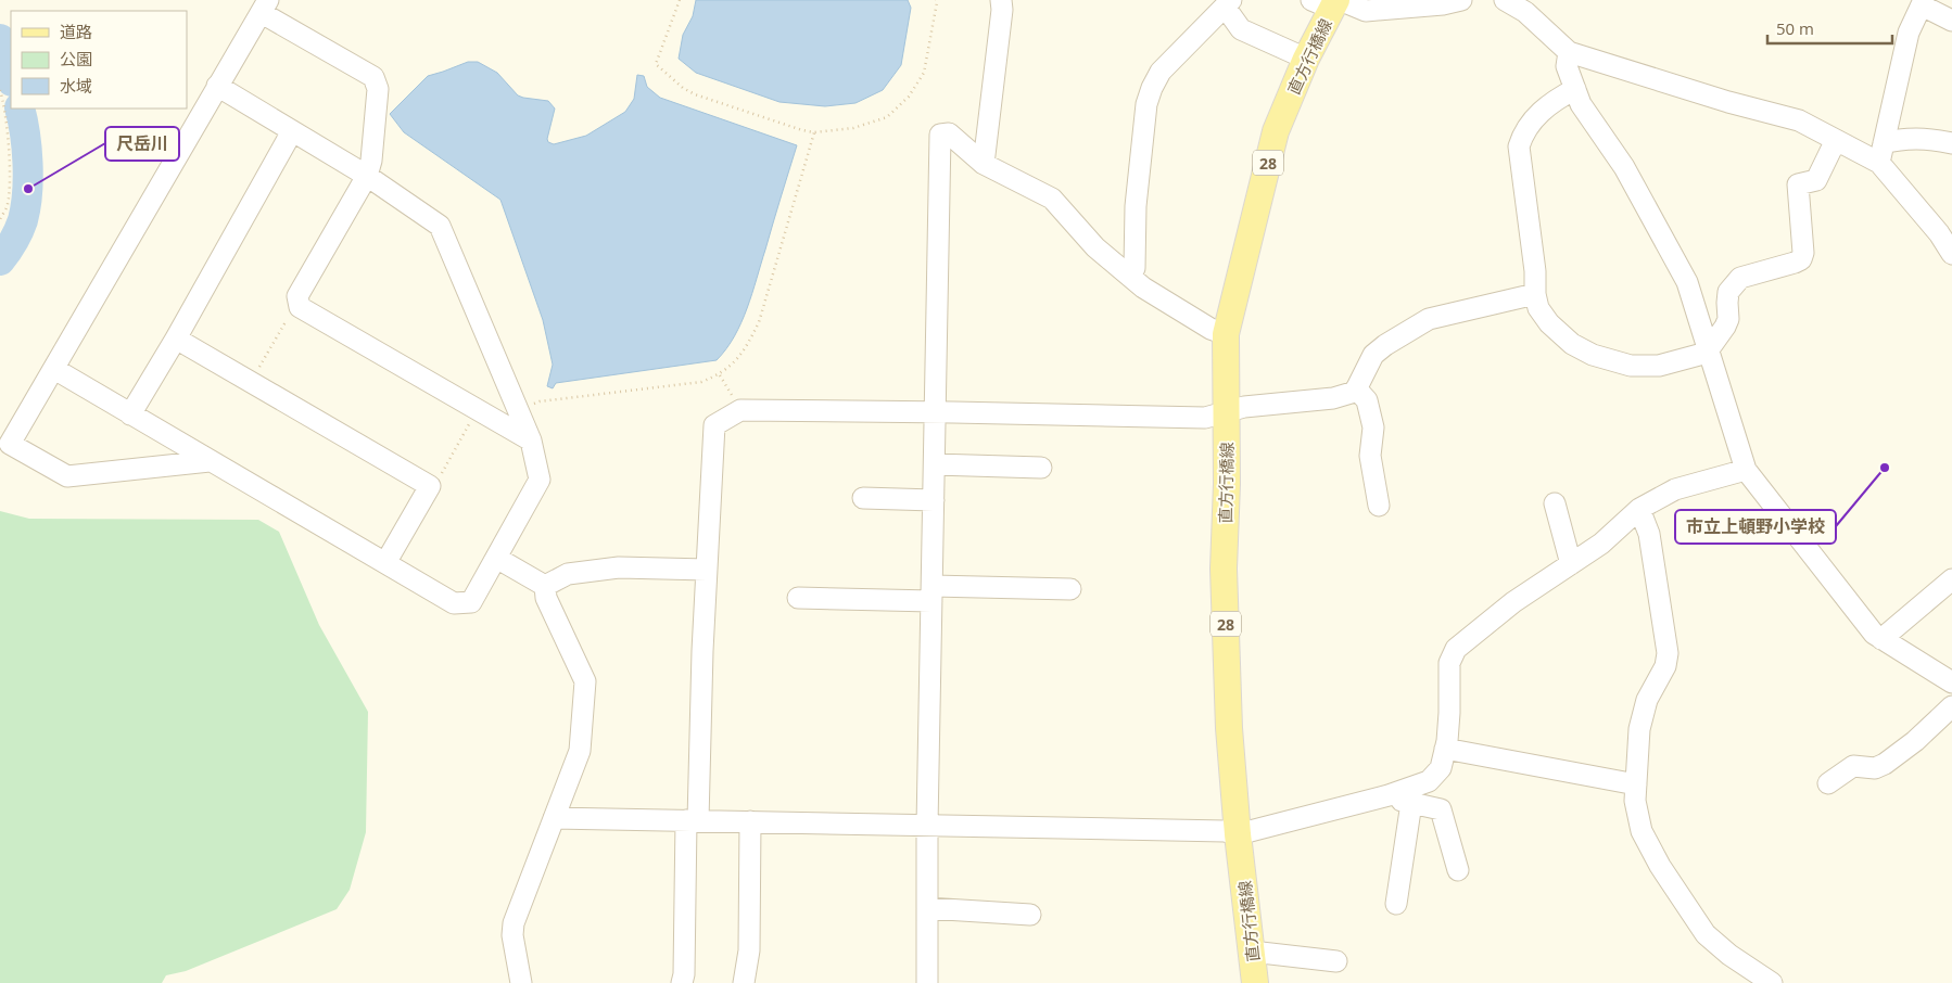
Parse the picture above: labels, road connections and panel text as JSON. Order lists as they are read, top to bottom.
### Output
{
  "streets": {
    "main road": ["直方行橋線", "28"]
  },
  "places": ["尺岳川", "市立上頓野小学校"],
  "legend": ["道路", "公園", "水域"],
  "scale_bar": "50 m"
}
